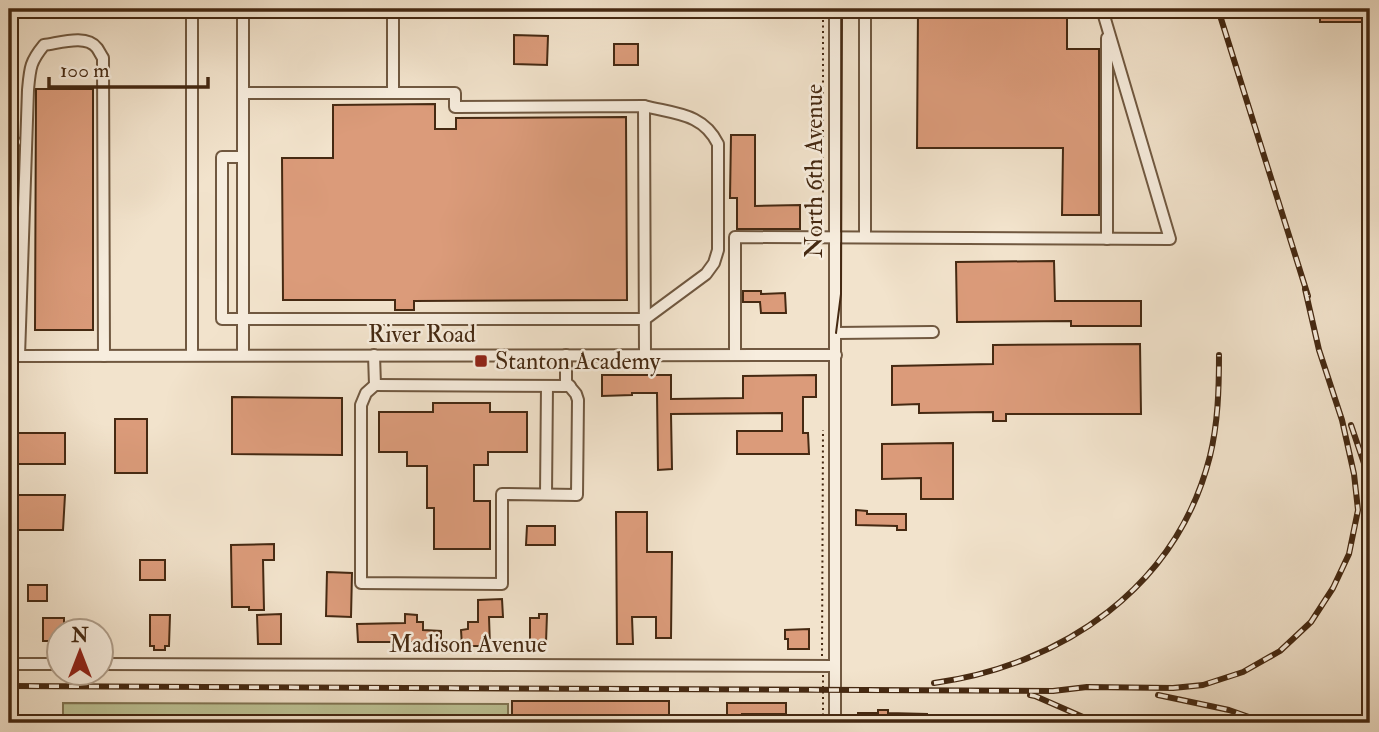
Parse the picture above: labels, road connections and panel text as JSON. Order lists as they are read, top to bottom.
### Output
{
  "streets": {
    "street": ["North 6th Avenue", "River Road", "Madison Avenue"]
  },
  "crossings": [
    ["North 6th Avenue", "River Road"],
    ["North 6th Avenue", "Madison Avenue"]
  ],
  "places": {
    "transit": ["Stanton Academy"]
  },
  "scale_bar": "100 m",
  "north": "top"
}
